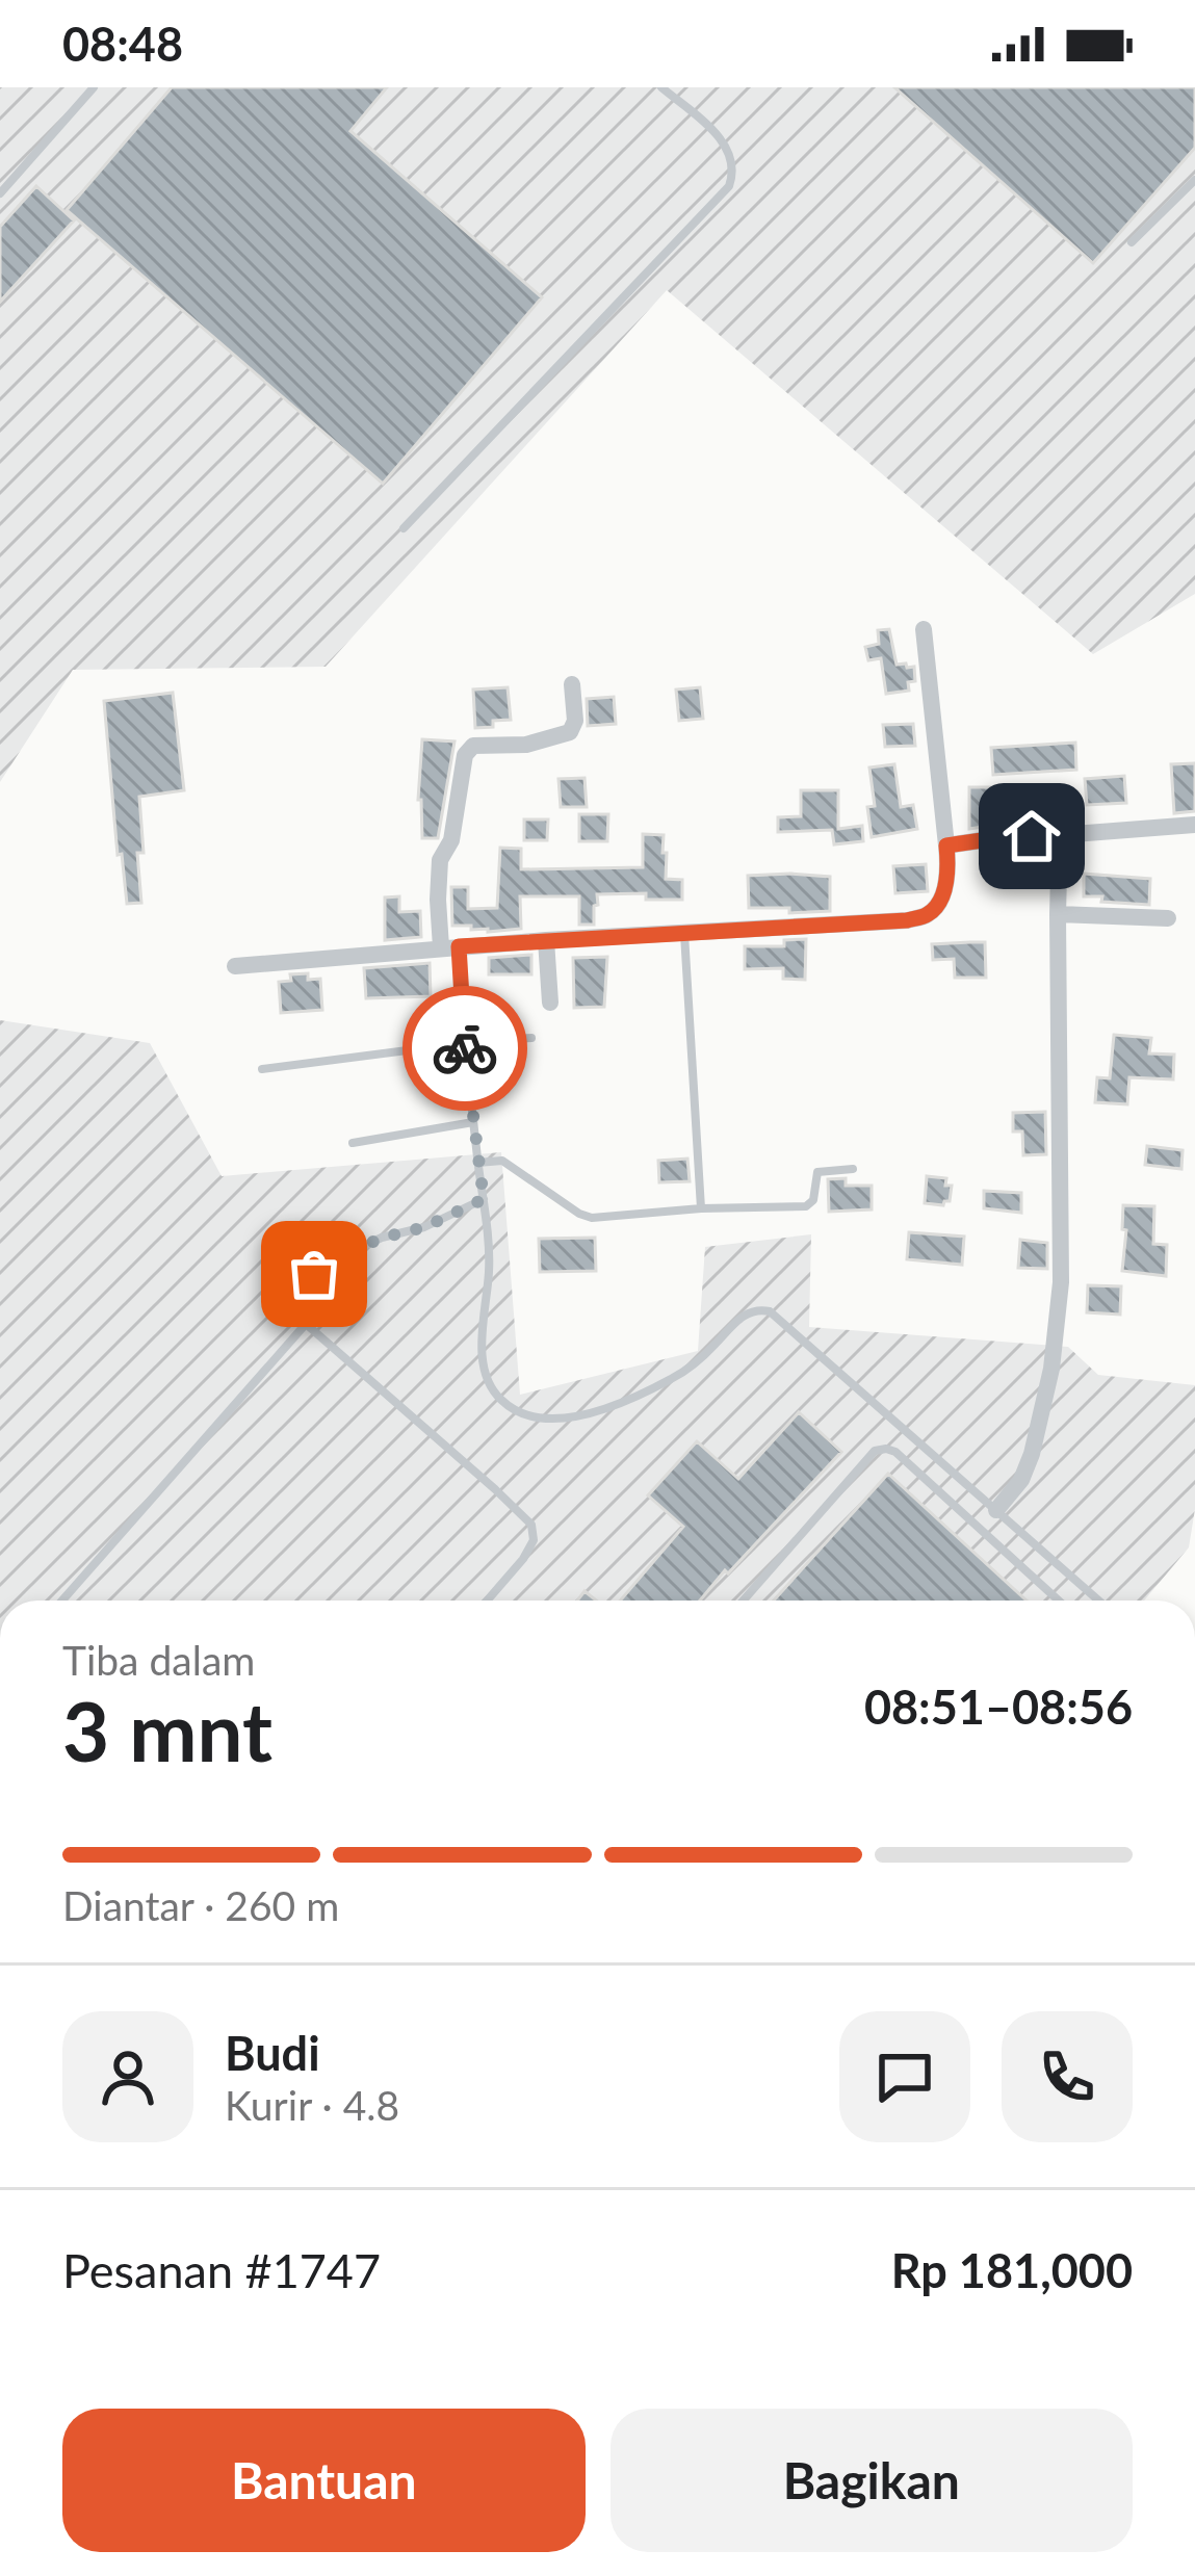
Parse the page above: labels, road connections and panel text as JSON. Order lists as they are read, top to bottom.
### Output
{
  "page": {
    "status": "08:48",
    "heading": ["3 mnt", "Tiba dalam", "08:51–08:56"],
    "panel": [
      "Budi",
      "Kurir · 4.8",
      "Pesanan #1747",
      "Rp 181,000"
    ],
    "bar": "Diantar · 260 m",
    "buttons": ["Bantuan", "Bagikan"]
  }
}
